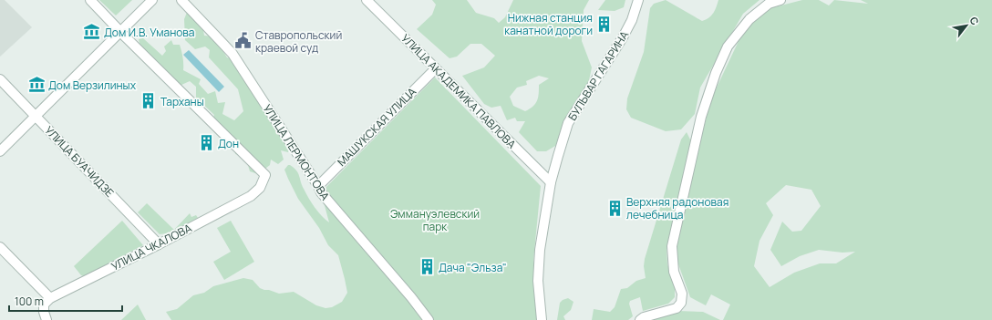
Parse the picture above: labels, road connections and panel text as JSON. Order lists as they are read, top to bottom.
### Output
{
  "streets": {
    "street": [
      "БУЛЬВАР ГАГАРИНА",
      "УЛИЦА АКАДЕМИКА ПАВЛОВА",
      "МАШУКСКАЯ УЛИЦА",
      "УЛИЦА ЛЕРМОНТОВА",
      "УЛИЦА БУАЧИДЗЕ",
      "УЛИЦА ЧКАЛОВА"
    ]
  },
  "crossings": [
    ["БУЛЬВАР ГАГАРИНА", "УЛИЦА АКАДЕМИКА ПАВЛОВА"],
    ["УЛИЦА АКАДЕМИКА ПАВЛОВА", "МАШУКСКАЯ УЛИЦА"],
    ["МАШУКСКАЯ УЛИЦА", "УЛИЦА ЛЕРМОНТОВА"],
    ["УЛИЦА БУАЧИДЗЕ", "УЛИЦА ЧКАЛОВА"]
  ],
  "parks": ["Эммануэлевский парк"],
  "places": {
    "building": [
      "Нижная станция канатной дороги",
      "Тарханы",
      "Дон",
      "Верхняя радоновая лечебница",
      "Дача \"Эльза\""
    ],
    "museum": ["Дом И.В. Уманова", "Дом Верзилиных"],
    "public building": ["Ставропольский краевой суд"]
  },
  "scale_bar": "100 m",
  "north": "top right"
}
